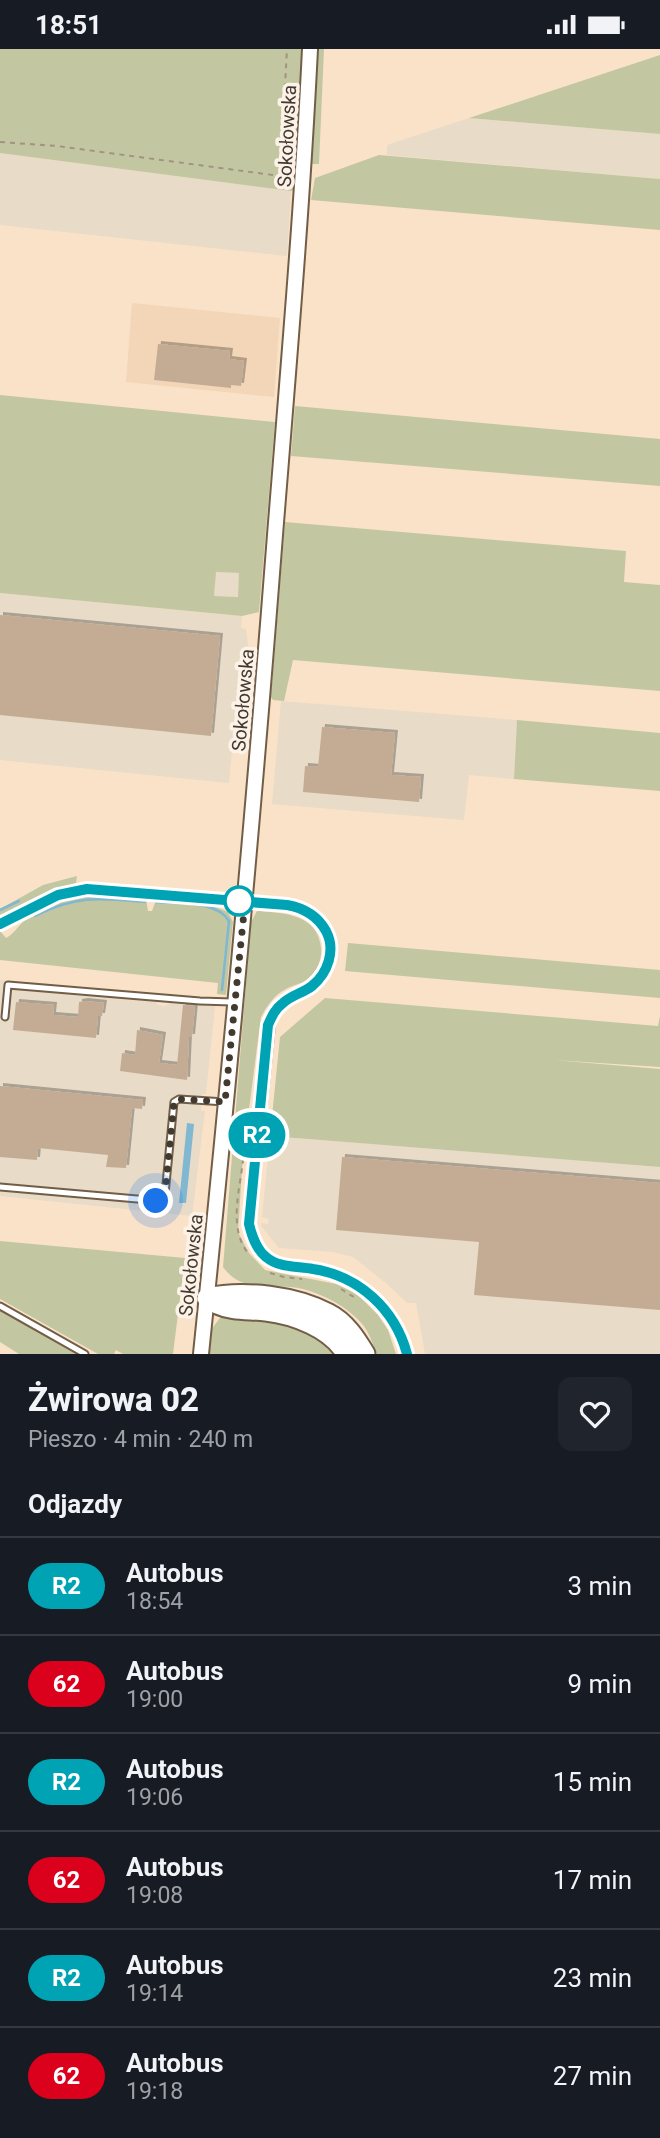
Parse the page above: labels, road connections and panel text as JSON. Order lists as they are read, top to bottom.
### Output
{
  "streets": {
    "street": ["Sokołowska"]
  },
  "lines": ["bus line R2"],
  "page": {
    "status": "18:51",
    "on_map": "R2",
    "heading": [
      ["Żwirowa 02", "Pieszo · 4 min · 240 m"],
      "Odjazdy"
    ],
    "list": [
      {
        "mark": "R2",
        "name": "Autobus",
        "note": "18:54",
        "value": "3 min"
      },
      {
        "mark": "62",
        "name": "Autobus",
        "note": "19:00",
        "value": "9 min"
      },
      {
        "mark": "R2",
        "name": "Autobus",
        "note": "19:06",
        "value": "15 min"
      },
      {
        "mark": "62",
        "name": "Autobus",
        "note": "19:08",
        "value": "17 min"
      },
      {
        "mark": "R2",
        "name": "Autobus",
        "note": "19:14",
        "value": "23 min"
      },
      {
        "mark": "62",
        "name": "Autobus",
        "note": "19:18",
        "value": "27 min"
      }
    ]
  }
}
